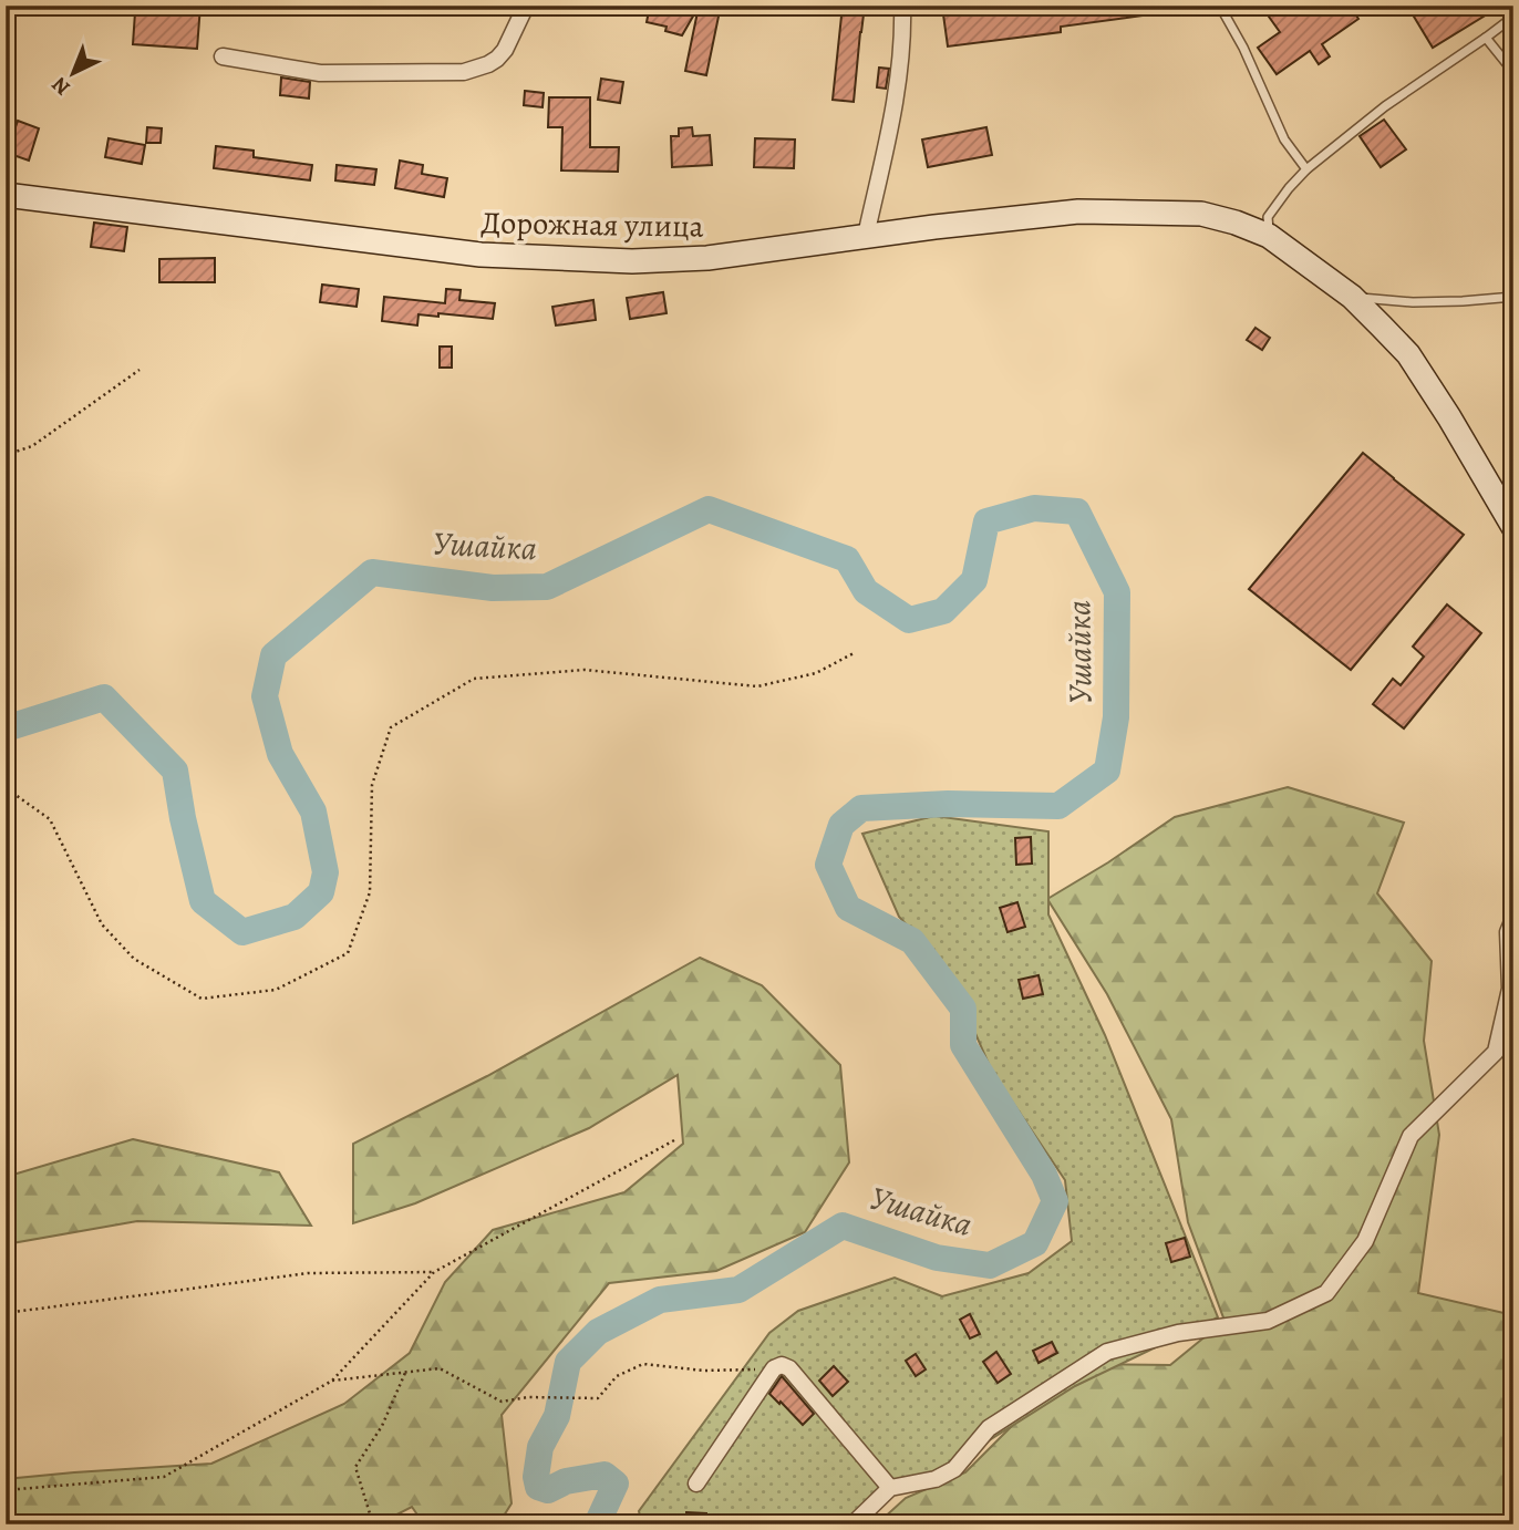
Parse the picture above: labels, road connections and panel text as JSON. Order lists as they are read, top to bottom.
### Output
{
  "streets": {
    "street": ["Дорожная улица"]
  },
  "water": ["Ушайка"],
  "north": "bottom left"
}
